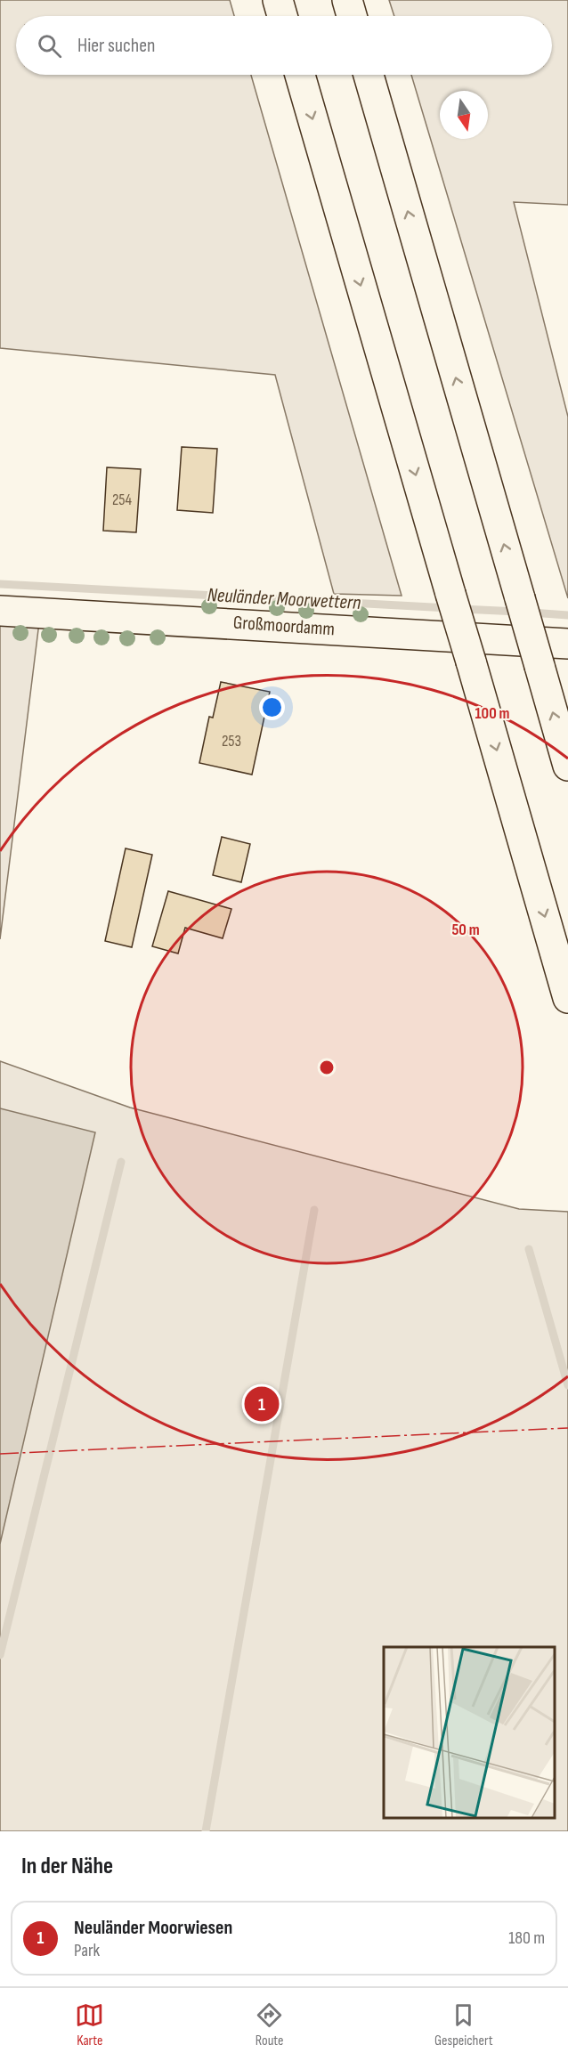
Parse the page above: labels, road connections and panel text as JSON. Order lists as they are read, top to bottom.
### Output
{
  "streets": {
    "main road": ["Großmoordamm"]
  },
  "water": ["Neuländer Moorwettern"],
  "house_numbers": ["254", "253"],
  "north": "bottom",
  "page": {
    "search": "Hier suchen",
    "pins": "1",
    "heading": "In der Nähe",
    "list": [
      {
        "mark": "1",
        "name": "Neuländer Moorwiesen",
        "note": "Park",
        "value": "180 m"
      }
    ],
    "nav": ["Karte", "Route", "Gespeichert"]
  },
  "rings": ["100 m", "50 m"]
}
